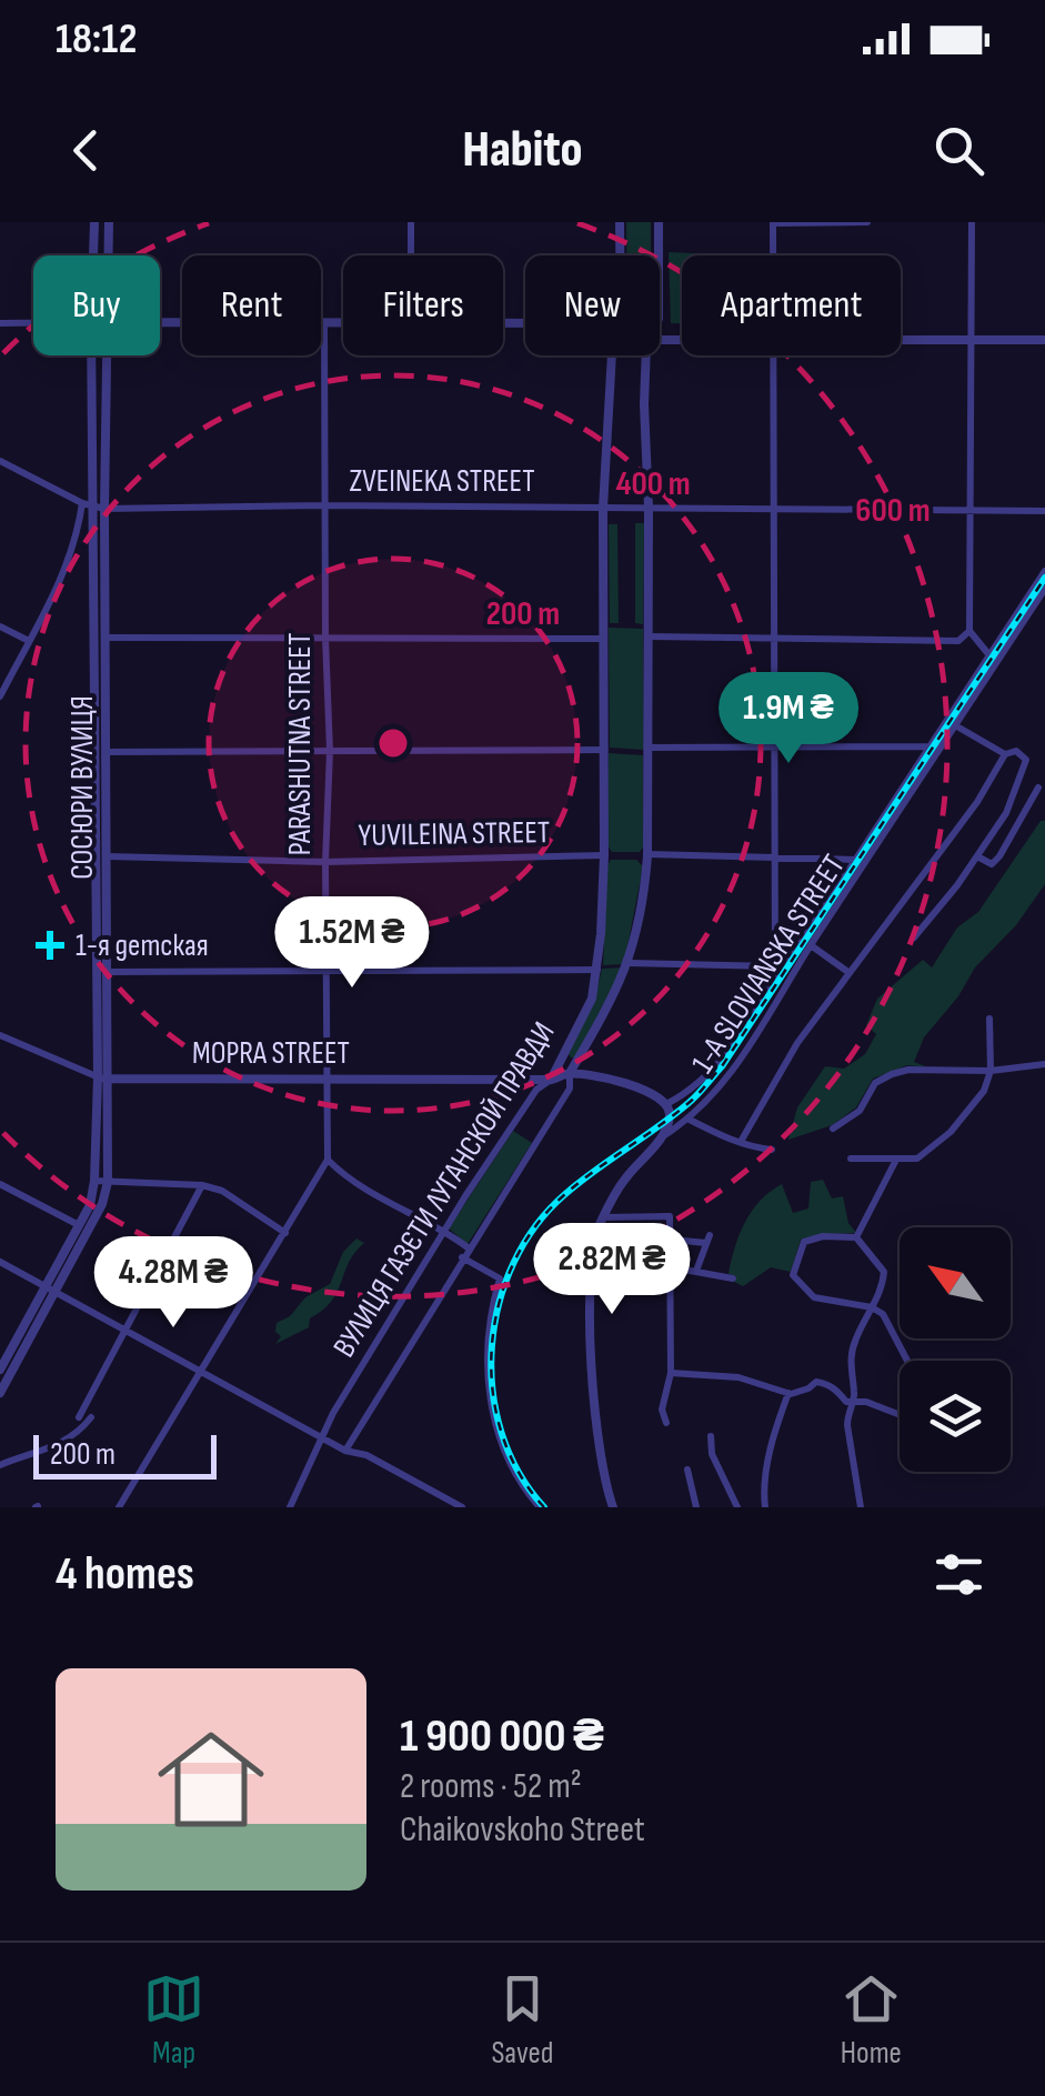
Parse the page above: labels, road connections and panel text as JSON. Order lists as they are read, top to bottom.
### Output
{
  "streets": {
    "street": [
      "ZVEINEKA STREET",
      "PARASHUTNA STREET",
      "СОСЮРИ ВУЛИЦЯ",
      "YUVILEINA STREET",
      "1-A SLOVIANSKA STREET",
      "MOPRA STREET",
      "ВУЛИЦЯ ГАЗЄТИ ЛУГАНСКОЙ ПРАВДИ"
    ]
  },
  "crossings": [
    ["ZVEINEKA STREET", "PARASHUTNA STREET"],
    ["ZVEINEKA STREET", "СОСЮРИ ВУЛИЦЯ"],
    ["ZVEINEKA STREET", "ВУЛИЦЯ ГАЗЄТИ ЛУГАНСКОЙ ПРАВДИ"],
    ["PARASHUTNA STREET", "YUVILEINA STREET"],
    ["PARASHUTNA STREET", "MOPRA STREET"],
    ["СОСЮРИ ВУЛИЦЯ", "YUVILEINA STREET"],
    ["СОСЮРИ ВУЛИЦЯ", "MOPRA STREET"],
    ["YUVILEINA STREET", "ВУЛИЦЯ ГАЗЄТИ ЛУГАНСКОЙ ПРАВДИ"],
    ["MOPRA STREET", "ВУЛИЦЯ ГАЗЄТИ ЛУГАНСКОЙ ПРАВДИ"]
  ],
  "places": {
    "health": ["1-я детская"]
  },
  "scale_bar": "200 m",
  "north": "top left",
  "page": {
    "status": "18:12",
    "header": "Habito",
    "chip": [
      "Buy",
      "Rent",
      "Filters",
      "New",
      "Apartment"
    ],
    "price": [
      "1.9M ₴",
      "1.52M ₴",
      "2.82M ₴",
      "4.28M ₴"
    ],
    "scale": "200 m",
    "heading": "4 homes",
    "list": [
      {
        "name": "1 900 000 ₴",
        "note": "2 rooms · 52 m² · Chaikovskoho Street"
      }
    ],
    "tabs": ["Map", "Saved", "Home"]
  },
  "rings": ["400 m", "600 m", "200 m"]
}
